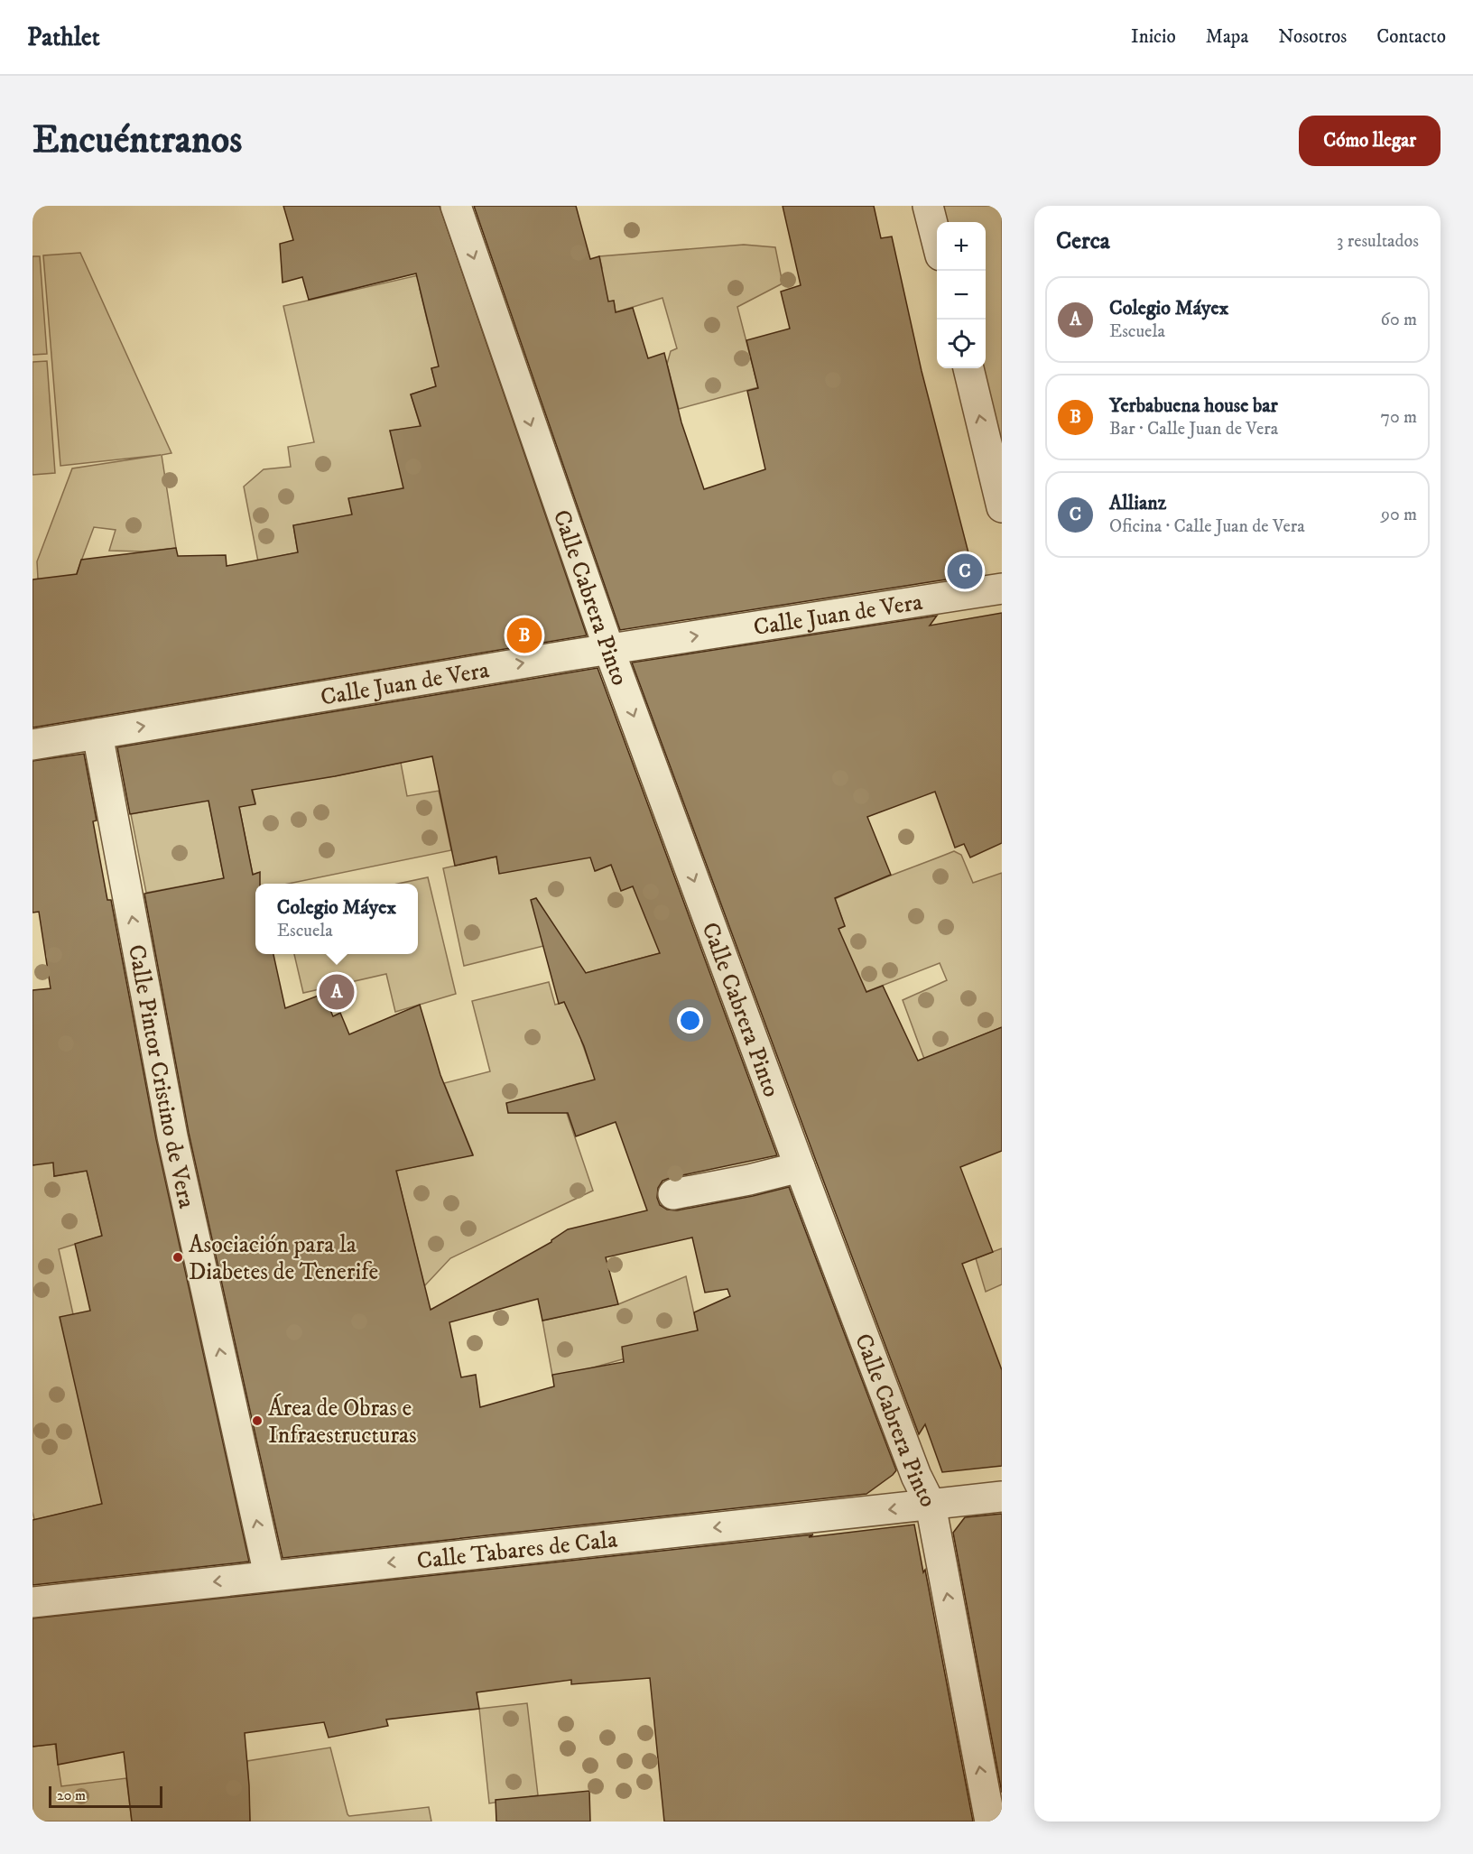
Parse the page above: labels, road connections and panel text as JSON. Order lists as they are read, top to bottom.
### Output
{
  "streets": {
    "street": [
      "Calle Cabrera Pinto",
      "Calle Juan de Vera",
      "Calle Pintor Cristino de Vera",
      "Calle Tabares de Cala"
    ]
  },
  "crossings": [
    ["Calle Cabrera Pinto", "Calle Juan de Vera"],
    ["Calle Cabrera Pinto", "Calle Tabares de Cala"],
    ["Calle Juan de Vera", "Calle Pintor Cristino de Vera"],
    ["Calle Pintor Cristino de Vera", "Calle Tabares de Cala"]
  ],
  "one_way": ["Calle Juan de Vera", "Calle Pintor Cristino de Vera", "Calle Tabares de Cala"],
  "places": ["Asociación para la Diabetes de Tenerife", "Área de Obras e Infraestructuras"],
  "scale_bar": "20 m",
  "page": {
    "header": "Pathlet",
    "nav": [
      "Inicio",
      "Mapa",
      "Nosotros",
      "Contacto"
    ],
    "buttons": "Cómo llegar",
    "title": "Encuéntranos",
    "heading": ["Cerca", "3 resultados"],
    "map_buttons": ["+", "−"],
    "list": [
      {
        "mark": "A",
        "name": "Colegio Máyex",
        "note": "Escuela",
        "value": "60 m"
      },
      {
        "mark": "B",
        "name": "Yerbabuena house bar",
        "note": "Bar · Calle Juan de Vera",
        "value": "70 m"
      },
      {
        "mark": "C",
        "name": "Allianz",
        "note": "Oficina · Calle Juan de Vera",
        "value": "90 m"
      }
    ],
    "pins": ["C", "B", "A"],
    "popup": ["Colegio Máyex", "Escuela"],
    "scale": "20 m"
  }
}
